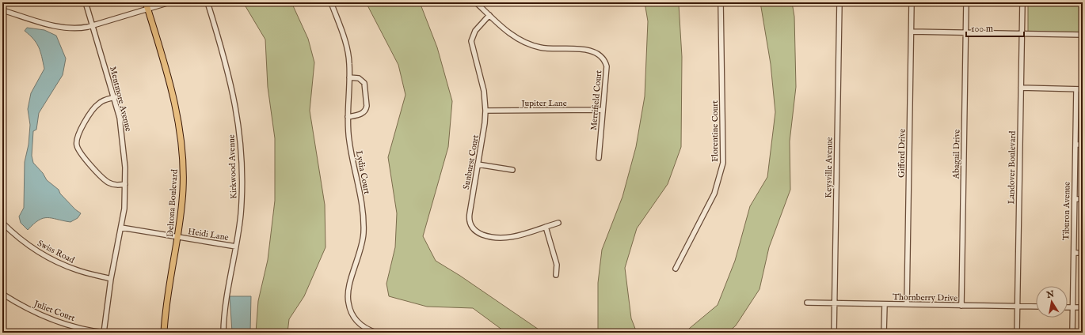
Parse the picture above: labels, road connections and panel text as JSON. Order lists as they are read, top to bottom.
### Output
{
  "streets": {
    "main road": ["Deltona Boulevard"],
    "street": [
      "Mentmore Avenue",
      "Merrifield Court",
      "Jupiter Lane",
      "Florentine Court",
      "Gifford Drive",
      "Abagail Drive",
      "Sunburst Court",
      "Kirkwood Avenue",
      "Keysville Avenue",
      "Landover Boulevard",
      "Lydia Court",
      "Tiburon Avenue",
      "Heidi Lane",
      "Swiss Road",
      "Thornberry Drive",
      "Juliet Court"
    ]
  },
  "crossings": [
    ["Mentmore Avenue", "Heidi Lane"],
    ["Mentmore Avenue", "Swiss Road"],
    ["Mentmore Avenue", "Juliet Court"],
    ["Merrifield Court", "Jupiter Lane"],
    ["Merrifield Court", "Sunburst Court"],
    ["Jupiter Lane", "Sunburst Court"],
    ["Gifford Drive", "Thornberry Drive"],
    ["Abagail Drive", "Thornberry Drive"],
    ["Kirkwood Avenue", "Heidi Lane"],
    ["Keysville Avenue", "Thornberry Drive"],
    ["Landover Boulevard", "Thornberry Drive"],
    ["Deltona Boulevard", "Heidi Lane"]
  ],
  "scale_bar": "100 m",
  "north": "top"
}
